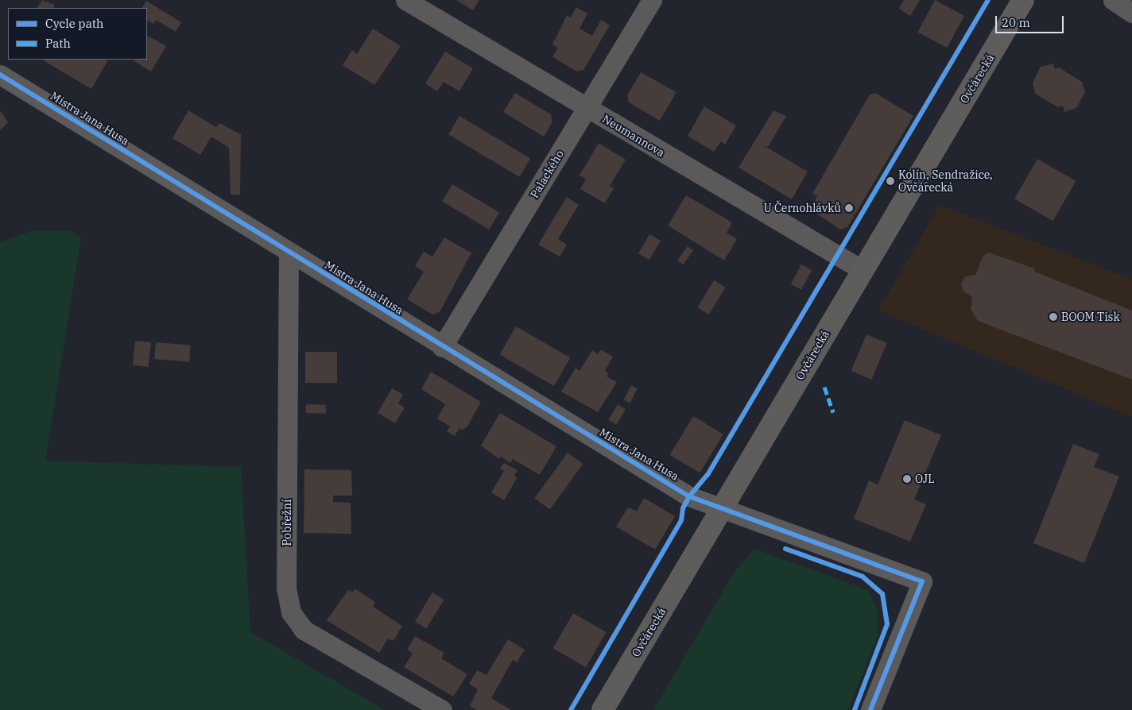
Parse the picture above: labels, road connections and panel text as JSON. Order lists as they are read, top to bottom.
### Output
{
  "streets": {
    "main road": ["Ovčárecká"],
    "street": [
      "Mistra Jana Husa",
      "Neumannova",
      "Palackého",
      "Pobřežní"
    ]
  },
  "crossings": [
    ["Ovčárecká", "Mistra Jana Husa"],
    ["Ovčárecká", "Neumannova"],
    ["Mistra Jana Husa", "Palackého"],
    ["Mistra Jana Husa", "Pobřežní"],
    ["Neumannova", "Palackého"]
  ],
  "places": [
    "Kolín, Sendražice, Ovčárecká",
    "U Černohlávků",
    "BOOM Tisk",
    "OJL"
  ],
  "legend": ["Cycle path", "Path"],
  "scale_bar": "20 m"
}
